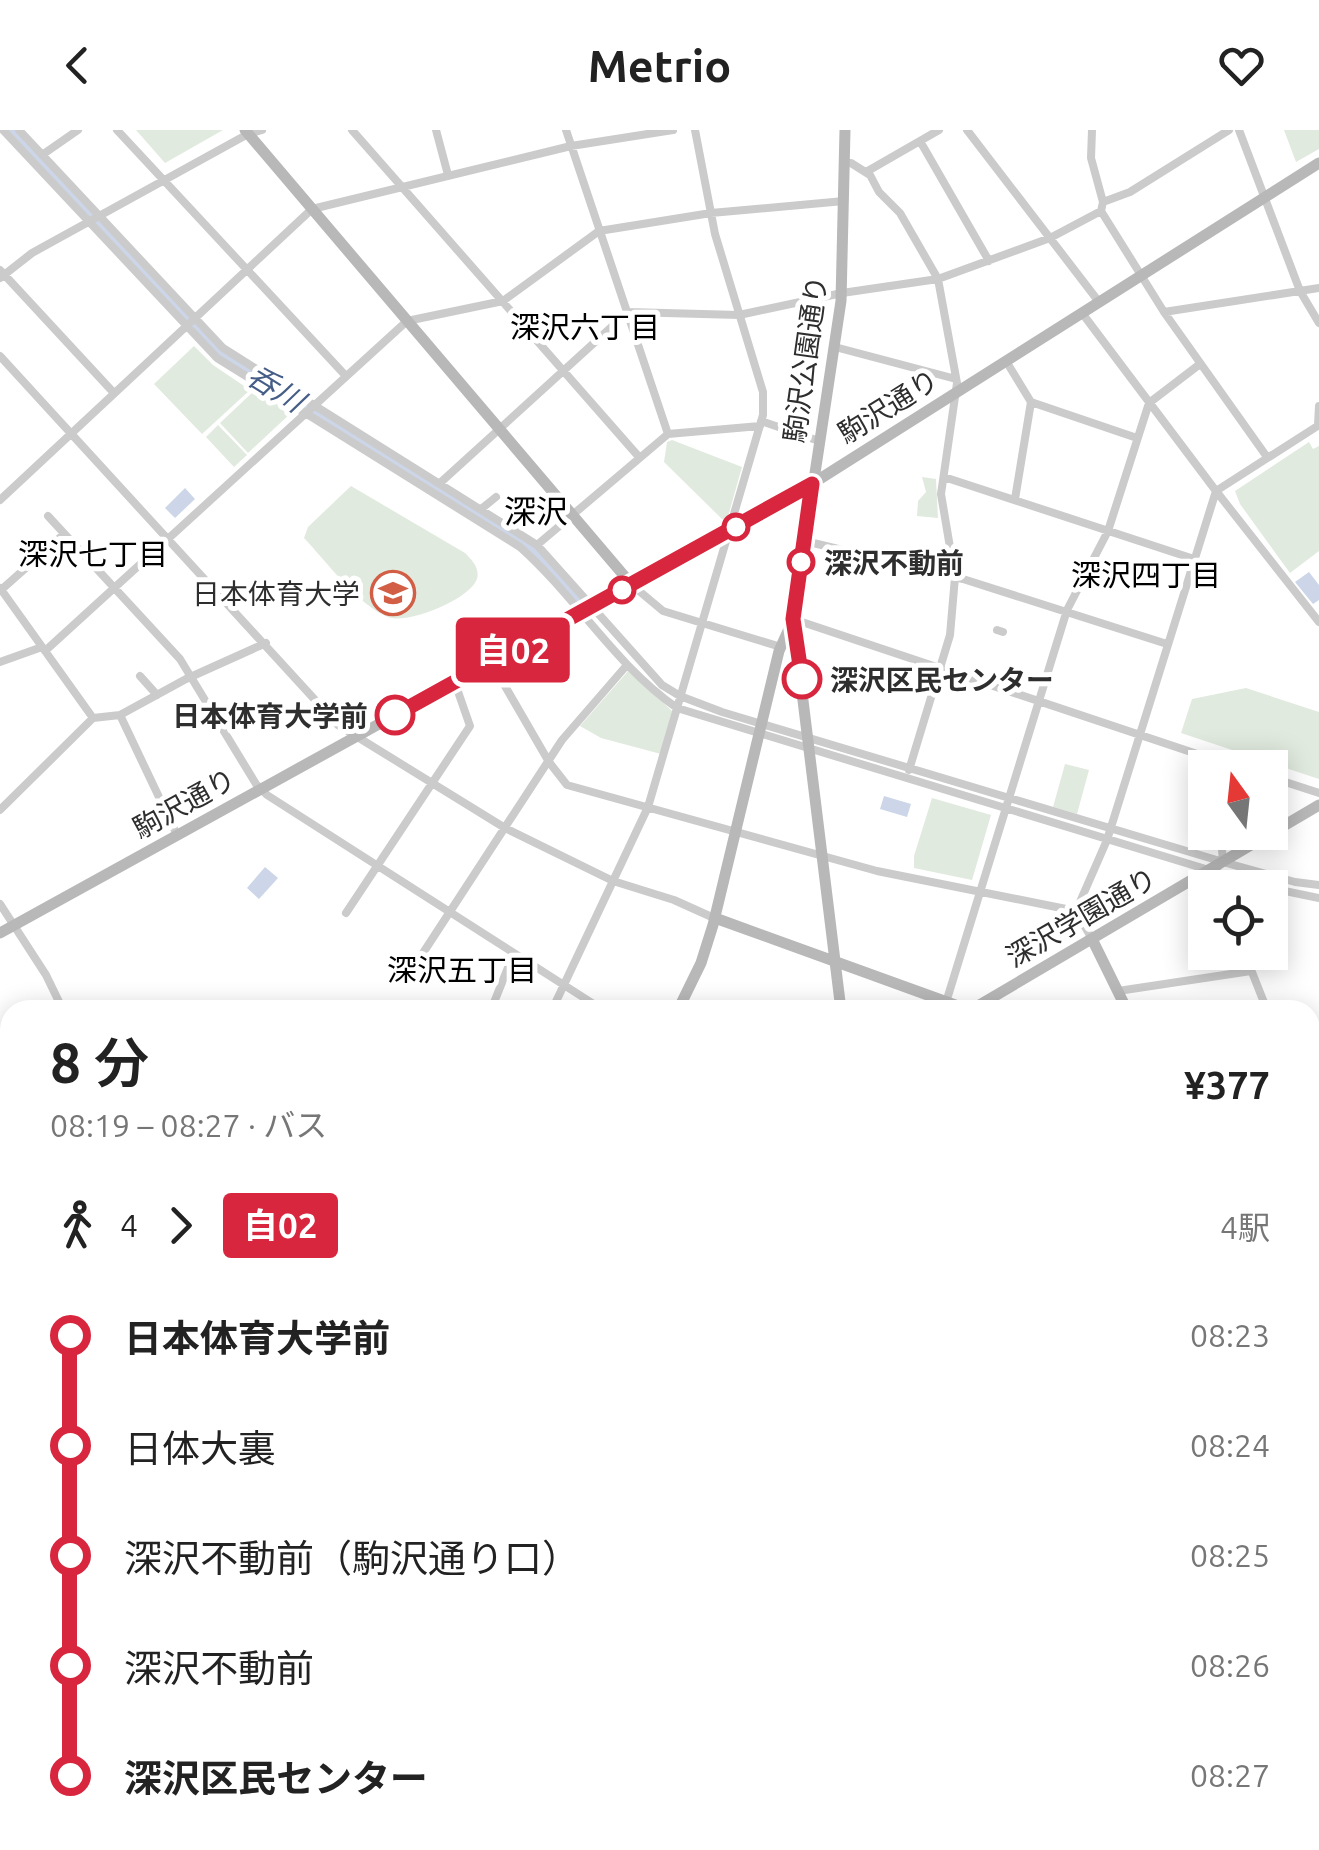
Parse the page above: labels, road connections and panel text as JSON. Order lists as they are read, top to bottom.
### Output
{
  "streets": {
    "street": ["駒沢公園通り", "駒沢通り", "深沢学園通り"]
  },
  "crossings": [
    ["駒沢公園通り", "駒沢通り"]
  ],
  "districts": [
    "深沢六丁目",
    "深沢",
    "深沢七丁目",
    "深沢四丁目",
    "深沢五丁目"
  ],
  "water": ["呑川"],
  "places": {
    "other": ["深沢不動前", "深沢区民センター", "日本体育大学前"],
    "school or university": ["日本体育大学"]
  },
  "lines": ["bus line 自02"],
  "north": "top",
  "page": {
    "header": "Metrio",
    "on_map": "自02",
    "heading": ["8 分", "08:19 – 08:27 · バス", "¥377"],
    "legs": ["4", "自02", "4駅"],
    "list": [
      {
        "name": "日本体育大学前",
        "value": "08:23"
      },
      {
        "name": "日体大裏",
        "value": "08:24"
      },
      {
        "name": "深沢不動前（駒沢通り口）",
        "value": "08:25"
      },
      {
        "name": "深沢不動前",
        "value": "08:26"
      },
      {
        "name": "深沢区民センター",
        "value": "08:27"
      }
    ]
  }
}
